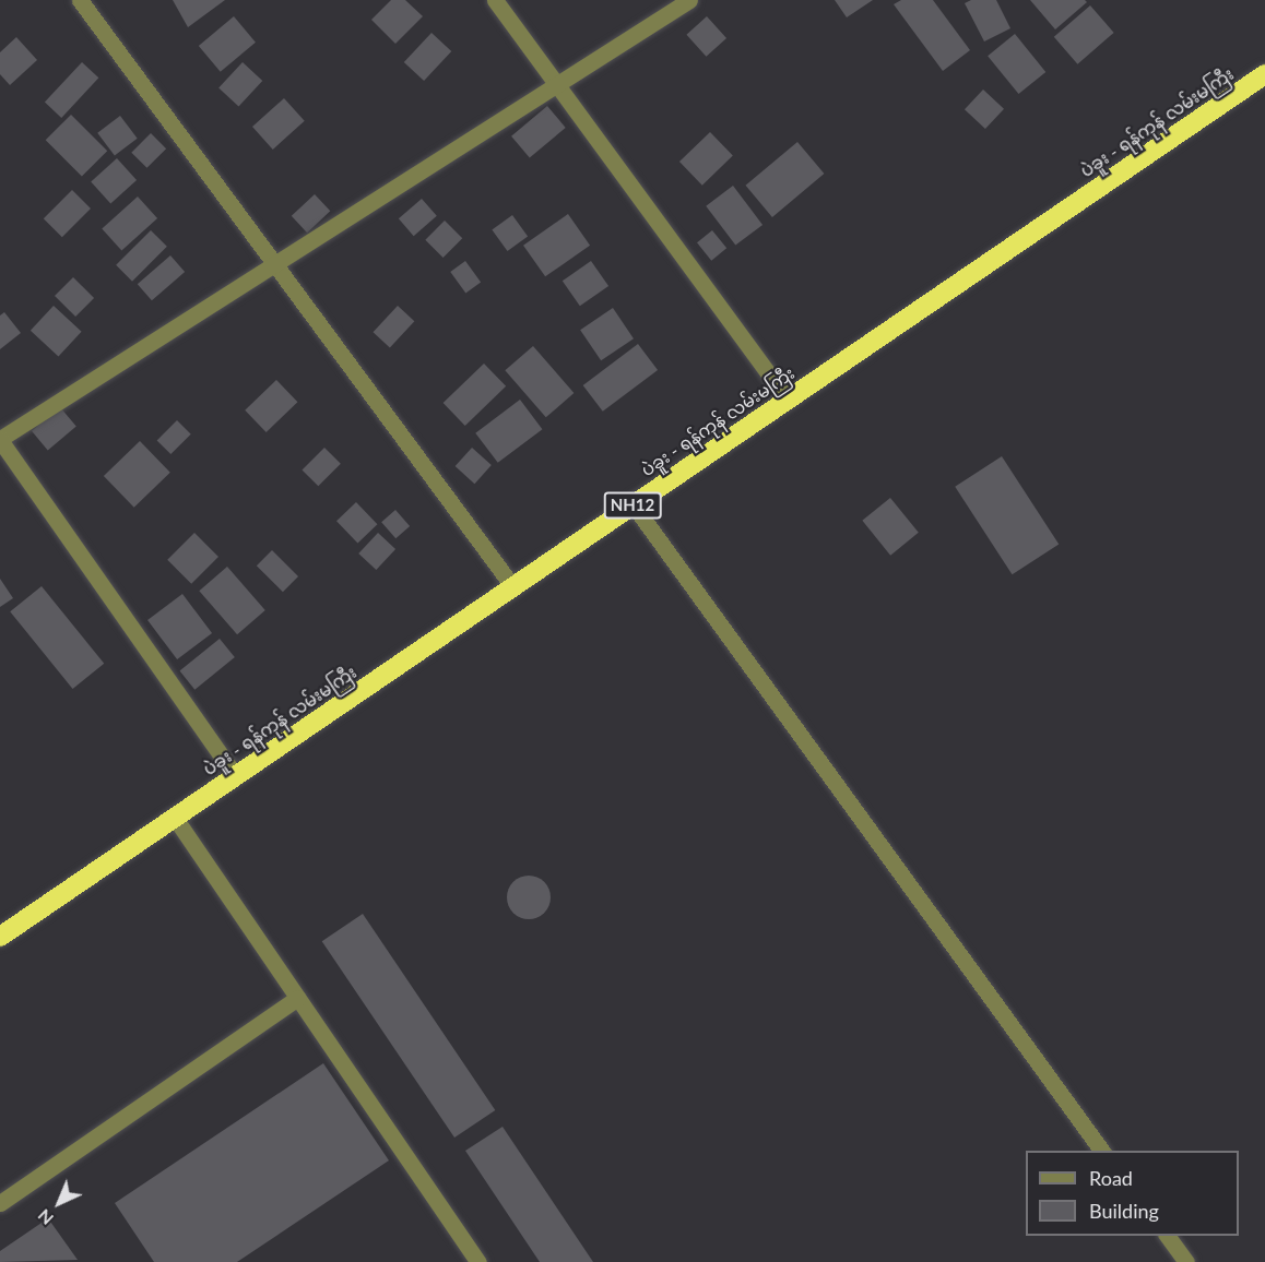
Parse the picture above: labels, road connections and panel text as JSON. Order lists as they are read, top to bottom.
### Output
{
  "streets": {
    "highway": ["ပဲခူး - ရန်ကုန် လမ်းမကြီး", "NH12"]
  },
  "legend": ["Road", "Building"],
  "north": "bottom left"
}
